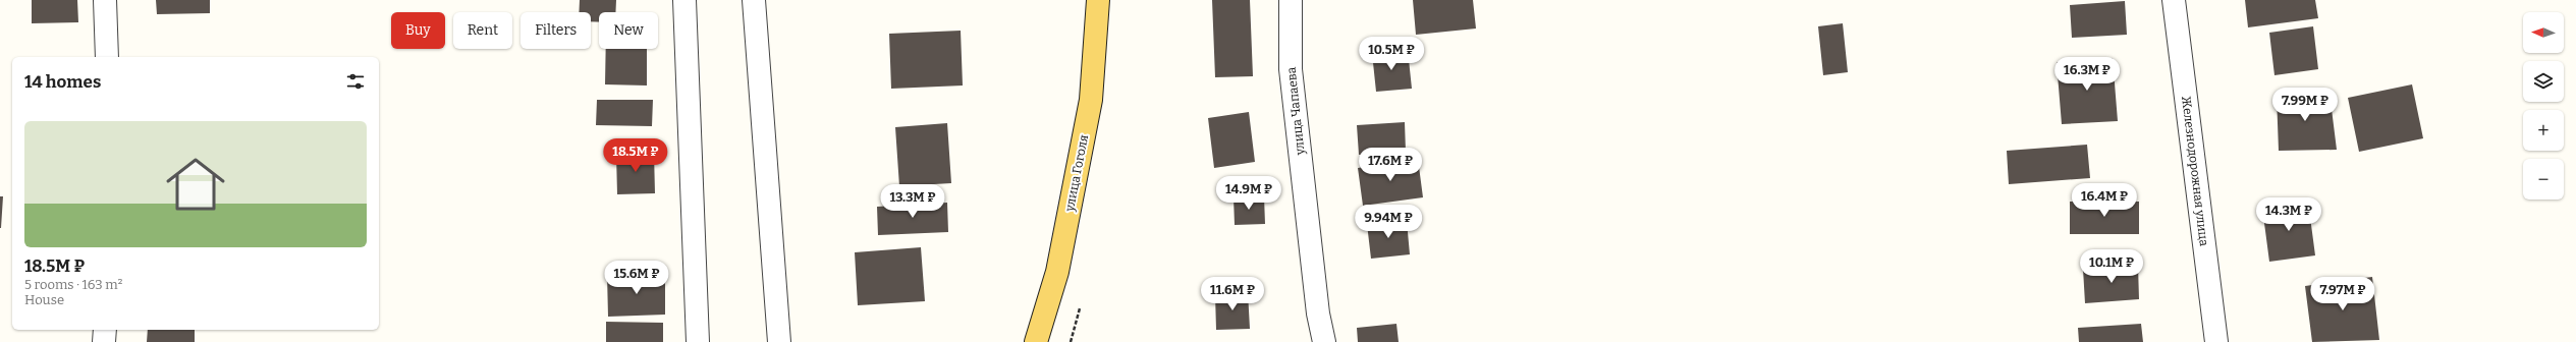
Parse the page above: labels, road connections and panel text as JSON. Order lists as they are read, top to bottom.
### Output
{
  "streets": {
    "main road": ["улица Гоголя"],
    "street": ["улица Чапаева", "Железнодорожная улица"]
  },
  "north": "left",
  "page": {
    "map_buttons": ["+", "−"],
    "chip": [
      "Buy",
      "Rent",
      "Filters",
      "New"
    ],
    "price": [
      "10.5M ₽",
      "16.3M ₽",
      "7.99M ₽",
      "18.5M ₽",
      "17.6M ₽",
      "14.9M ₽",
      "16.4M ₽",
      "13.3M ₽",
      "14.3M ₽",
      "9.94M ₽",
      "10.1M ₽",
      "15.6M ₽",
      "11.6M ₽",
      "7.97M ₽"
    ],
    "heading": "14 homes",
    "list": [
      {
        "name": "18.5M ₽",
        "note": "5 rooms · 163 m² · House"
      }
    ]
  }
}
